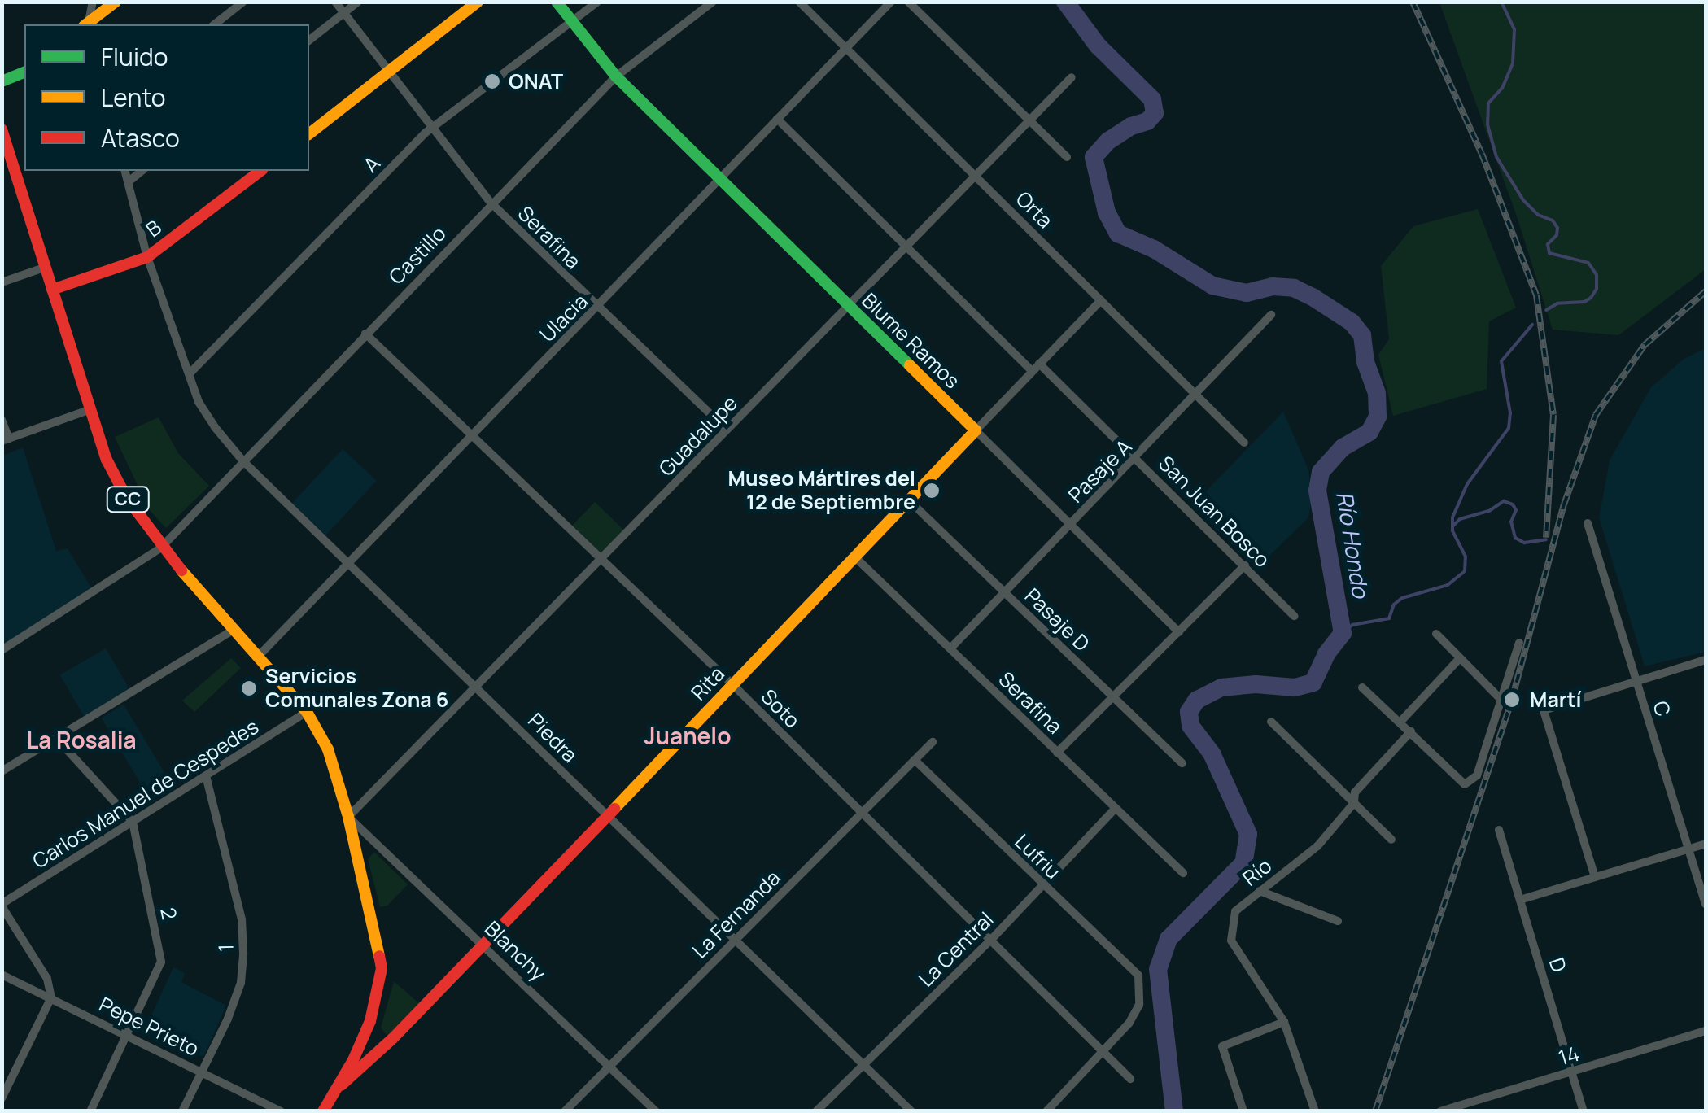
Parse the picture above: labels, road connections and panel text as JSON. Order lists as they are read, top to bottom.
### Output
{
  "streets": {
    "street": [
      "A",
      "Orta",
      "B",
      "Serafina",
      "Castillo",
      "Ulacia",
      "Blume Ramos",
      "Guadalupe",
      "Pasaje A",
      "CC",
      "San Juan Bosco",
      "Pasaje D",
      "Rita",
      "Soto",
      "C",
      "Piedra",
      "Carlos Manuel de Cespedes",
      "Lufriu",
      "Río",
      "2",
      "La Fernanda",
      "1",
      "La Central",
      "Blanchy",
      "D",
      "Pepe Prieto",
      "14"
    ]
  },
  "crossings": [
    ["A", "Serafina"],
    ["A", "Blume Ramos"],
    ["A", "Piedra"],
    ["Orta", "Ulacia"],
    ["Orta", "Guadalupe"],
    ["Orta", "Pasaje A"],
    ["Orta", "Rita"],
    ["B", "CC"],
    ["B", "Piedra"],
    ["Serafina", "Castillo"],
    ["Serafina", "Ulacia"],
    ["Serafina", "Guadalupe"],
    ["Serafina", "Pasaje A"],
    ["Serafina", "Rita"],
    ["Serafina", "La Central"],
    ["Castillo", "Blume Ramos"],
    ["Castillo", "CC"],
    ["Castillo", "Soto"],
    ["Castillo", "Piedra"],
    ["Ulacia", "Blume Ramos"],
    ["Ulacia", "CC"],
    ["Ulacia", "San Juan Bosco"],
    ["Ulacia", "Soto"],
    ["Ulacia", "Piedra"],
    ["Blume Ramos", "Guadalupe"],
    ["Blume Ramos", "Pasaje A"],
    ["Blume Ramos", "Rita"],
    ["Guadalupe", "CC"],
    ["Guadalupe", "San Juan Bosco"],
    ["Guadalupe", "Soto"],
    ["Guadalupe", "Piedra"],
    ["Guadalupe", "Blanchy"],
    ["Pasaje A", "San Juan Bosco"],
    ["Pasaje A", "Pasaje D"],
    ["CC", "Rita"],
    ["CC", "Carlos Manuel de Cespedes"],
    ["CC", "Blanchy"],
    ["San Juan Bosco", "Rita"],
    ["Pasaje D", "Rita"],
    ["Rita", "Soto"],
    ["Rita", "Piedra"],
    ["Rita", "Blanchy"],
    ["Soto", "Lufriu"],
    ["Soto", "La Fernanda"],
    ["Soto", "La Central"],
    ["Piedra", "La Fernanda"],
    ["Piedra", "La Central"],
    ["Carlos Manuel de Cespedes", "2"],
    ["Carlos Manuel de Cespedes", "1"],
    ["Lufriu", "La Fernanda"],
    ["Lufriu", "La Central"],
    ["2", "Pepe Prieto"],
    ["La Fernanda", "Blanchy"],
    ["1", "Pepe Prieto"],
    ["D", "14"]
  ],
  "districts": ["Juanelo", "La Rosalia"],
  "water": ["Río Hondo"],
  "places": [
    "ONAT",
    "Museo Mártires del 12 de Septiembre",
    "Servicios Comunales Zona 6",
    "Martí"
  ],
  "legend": ["Fluido", "Lento", "Atasco"]
}
